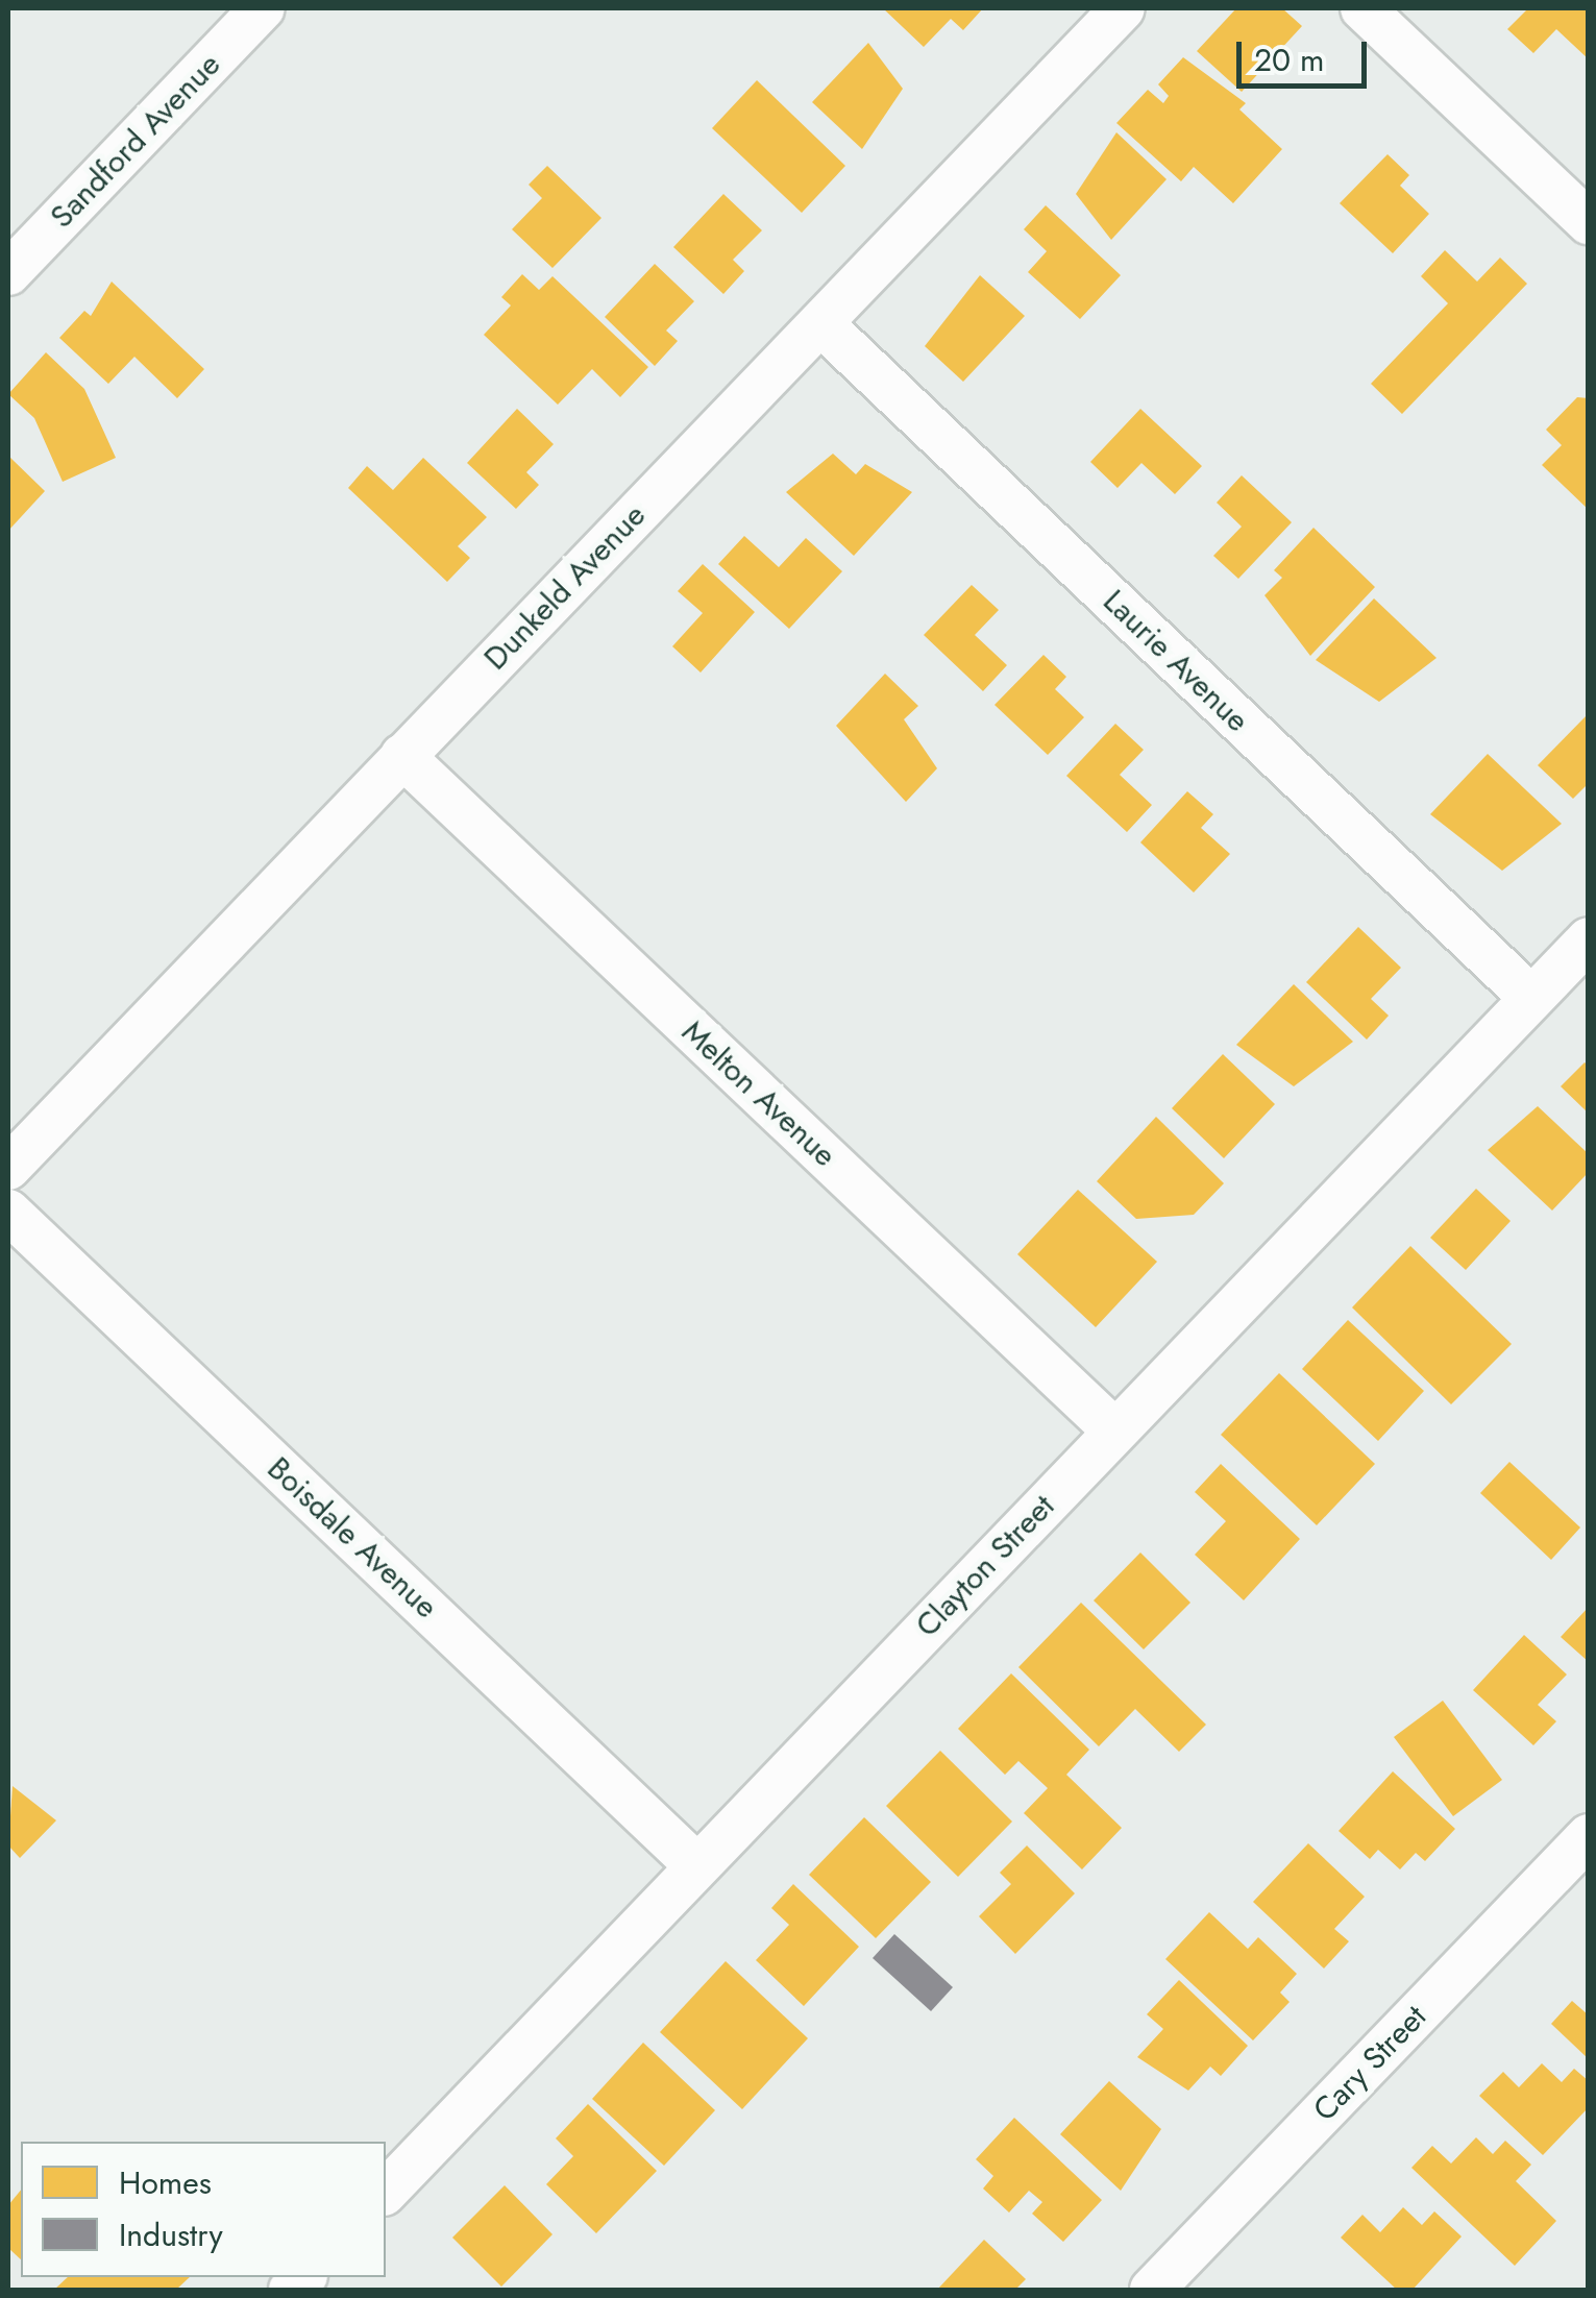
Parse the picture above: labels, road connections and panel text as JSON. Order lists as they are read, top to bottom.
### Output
{
  "streets": {
    "street": [
      "Sandford Avenue",
      "Dunkeld Avenue",
      "Laurie Avenue",
      "Melton Avenue",
      "Boisdale Avenue",
      "Clayton Street",
      "Cary Street"
    ]
  },
  "crossings": [
    ["Dunkeld Avenue", "Laurie Avenue"],
    ["Dunkeld Avenue", "Melton Avenue"],
    ["Laurie Avenue", "Clayton Street"],
    ["Melton Avenue", "Clayton Street"],
    ["Boisdale Avenue", "Clayton Street"]
  ],
  "legend": ["Homes", "Industry"],
  "scale_bar": "20 m"
}
